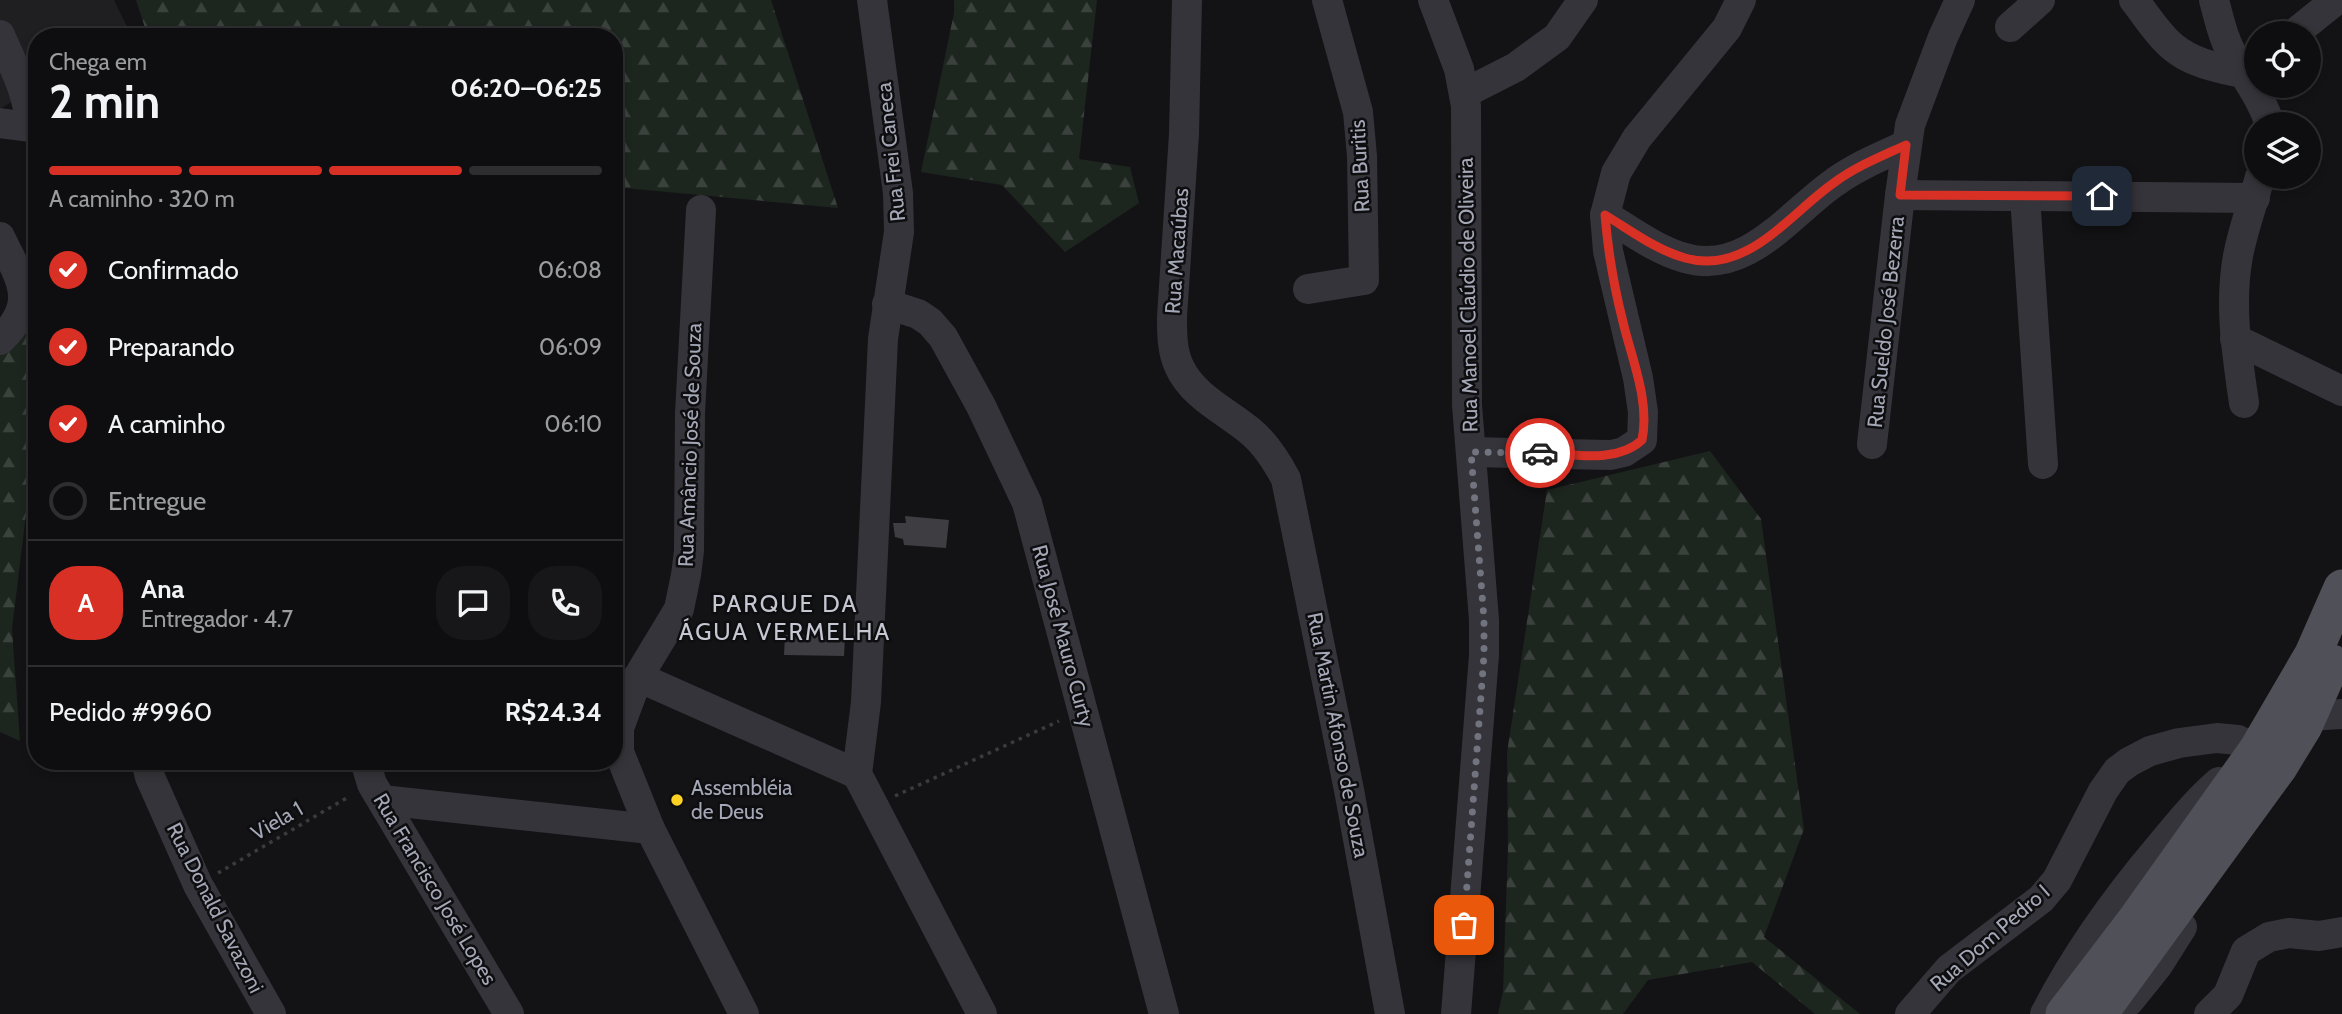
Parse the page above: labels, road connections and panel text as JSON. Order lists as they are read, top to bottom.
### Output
{
  "streets": {
    "street": [
      "Rua Frei Caneca",
      "Rua Buritis",
      "Rua Macaúbas",
      "Rua Manoel Claúdio de Oliveira",
      "Rua Sueldo José Bezerra",
      "Rua Amâncio José de Souza",
      "Rua José Mauro Curty",
      "Rua Martin Afonso de Souza",
      "Rua Francisco José Lopes",
      "Rua Donald Savazoni",
      "Rua Dom Pedro I"
    ],
    "path": ["Viela 1"]
  },
  "crossings": [
    ["Rua Frei Caneca", "Rua José Mauro Curty"],
    ["Rua Macaúbas", "Rua Martin Afonso de Souza"],
    ["Viela 1", "Rua Francisco José Lopes"],
    ["Viela 1", "Rua Donald Savazoni"]
  ],
  "districts": ["PARQUE DA ÁGUA VERMELHA"],
  "places": ["Assembléia de Deus"],
  "page": {
    "heading": ["2 min", "Chega em", "06:20–06:25"],
    "panel": [
      "Ana",
      "Entregador · 4.7",
      "Pedido #9960",
      "R$24.34"
    ],
    "bar": "A caminho · 320 m",
    "list": [
      ["Confirmado", "06:08"],
      ["Preparando", "06:09"],
      ["A caminho", "06:10"],
      "Entregue"
    ],
    "round": "A"
  }
}
